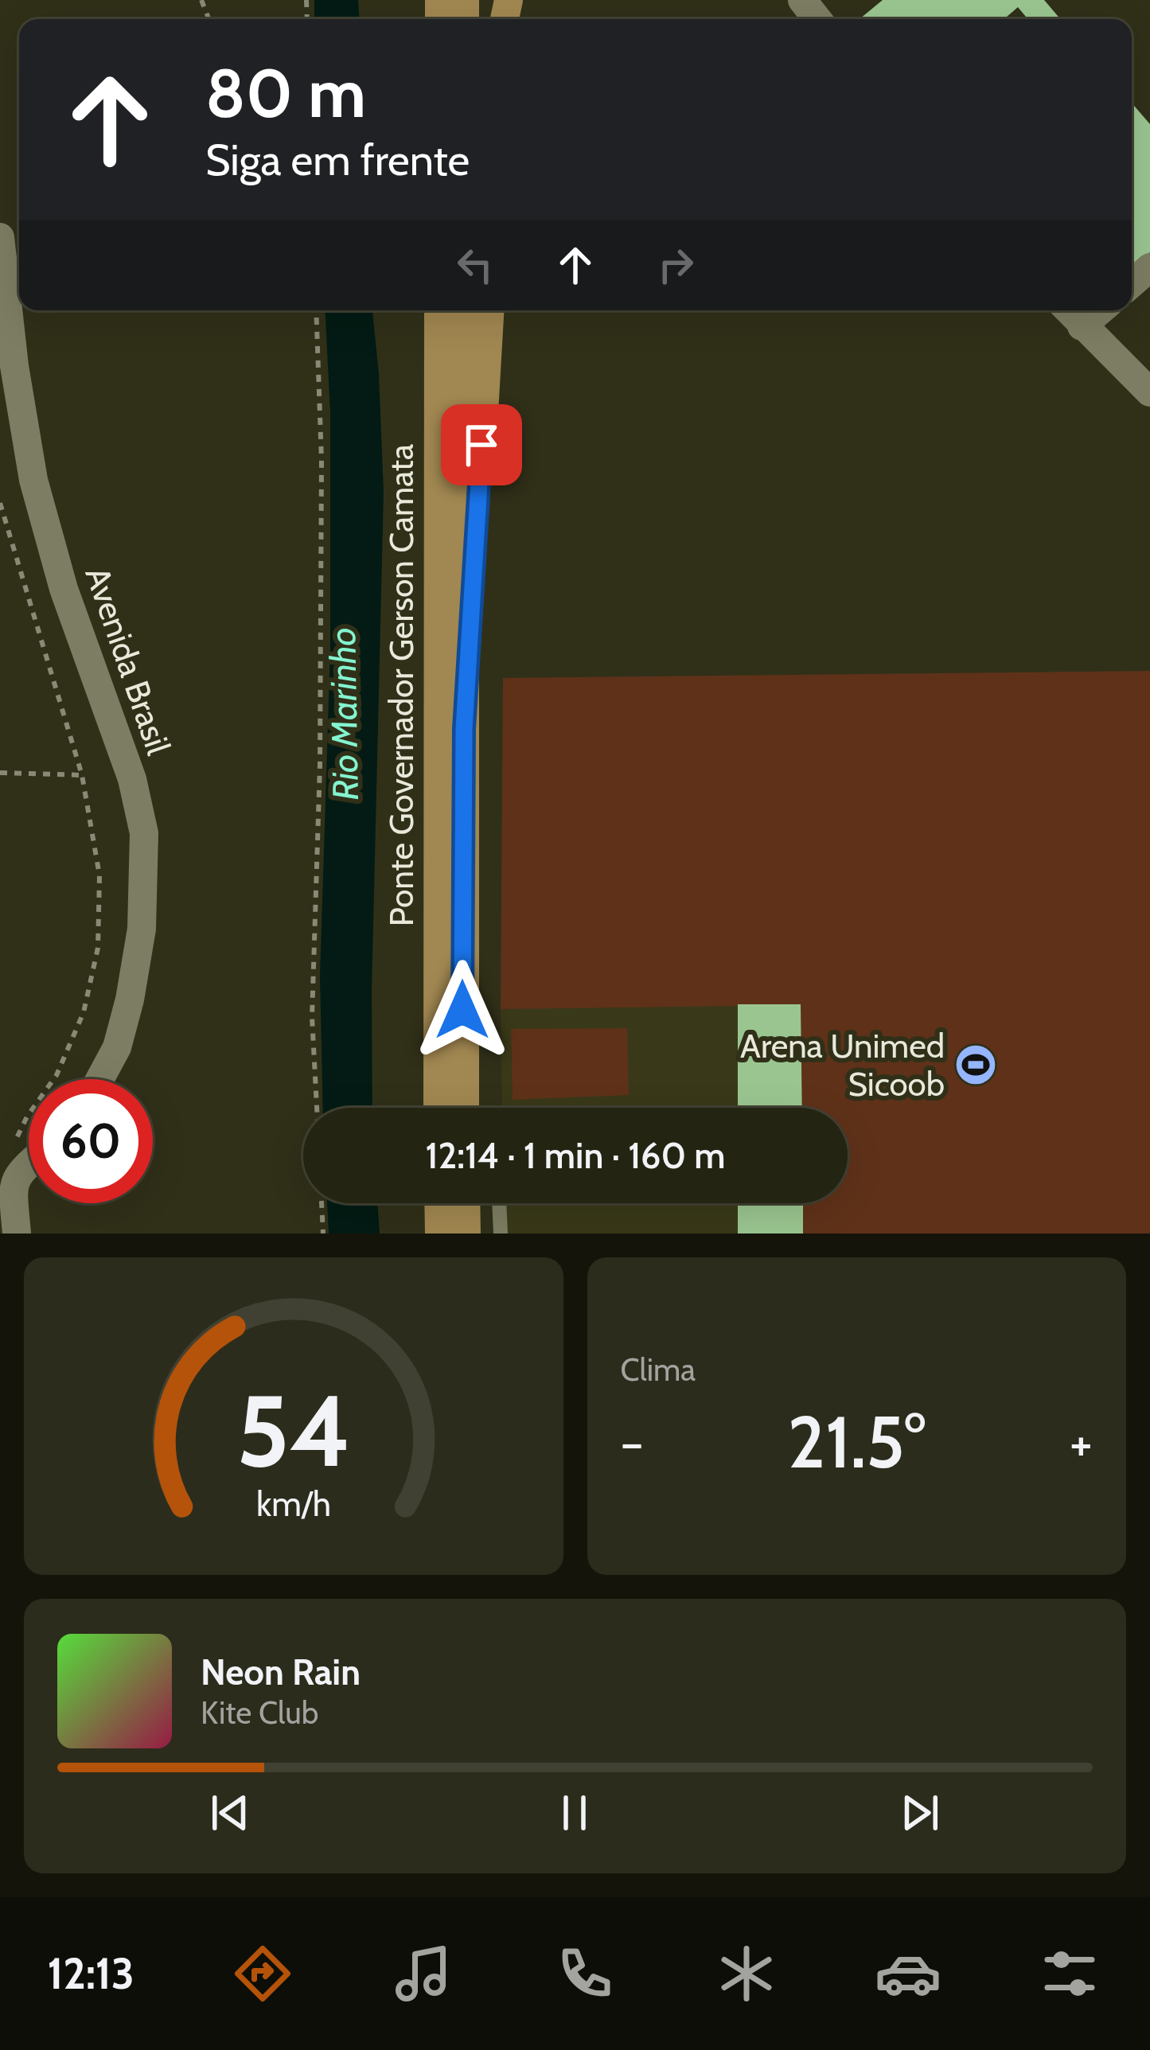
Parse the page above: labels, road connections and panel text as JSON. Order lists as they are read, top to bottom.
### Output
{
  "streets": {
    "main road": ["Ponte Governador Gerson Camata"],
    "street": ["Avenida Brasil"]
  },
  "water": ["Rio Marinho"],
  "places": {
    "sports": ["Arena Unimed Sicoob"]
  },
  "page": {
    "turn": ["80 m", "Siga em frente"],
    "limit": "60",
    "trip": "12:14 · 1 min · 160 m",
    "tile": "Clima",
    "heat": ["−", "21.5°", "+"],
    "song": ["Neon Rain", "Kite Club"],
    "tabs": "12:13",
    "gauge": ["54", "km/h"]
  }
}
